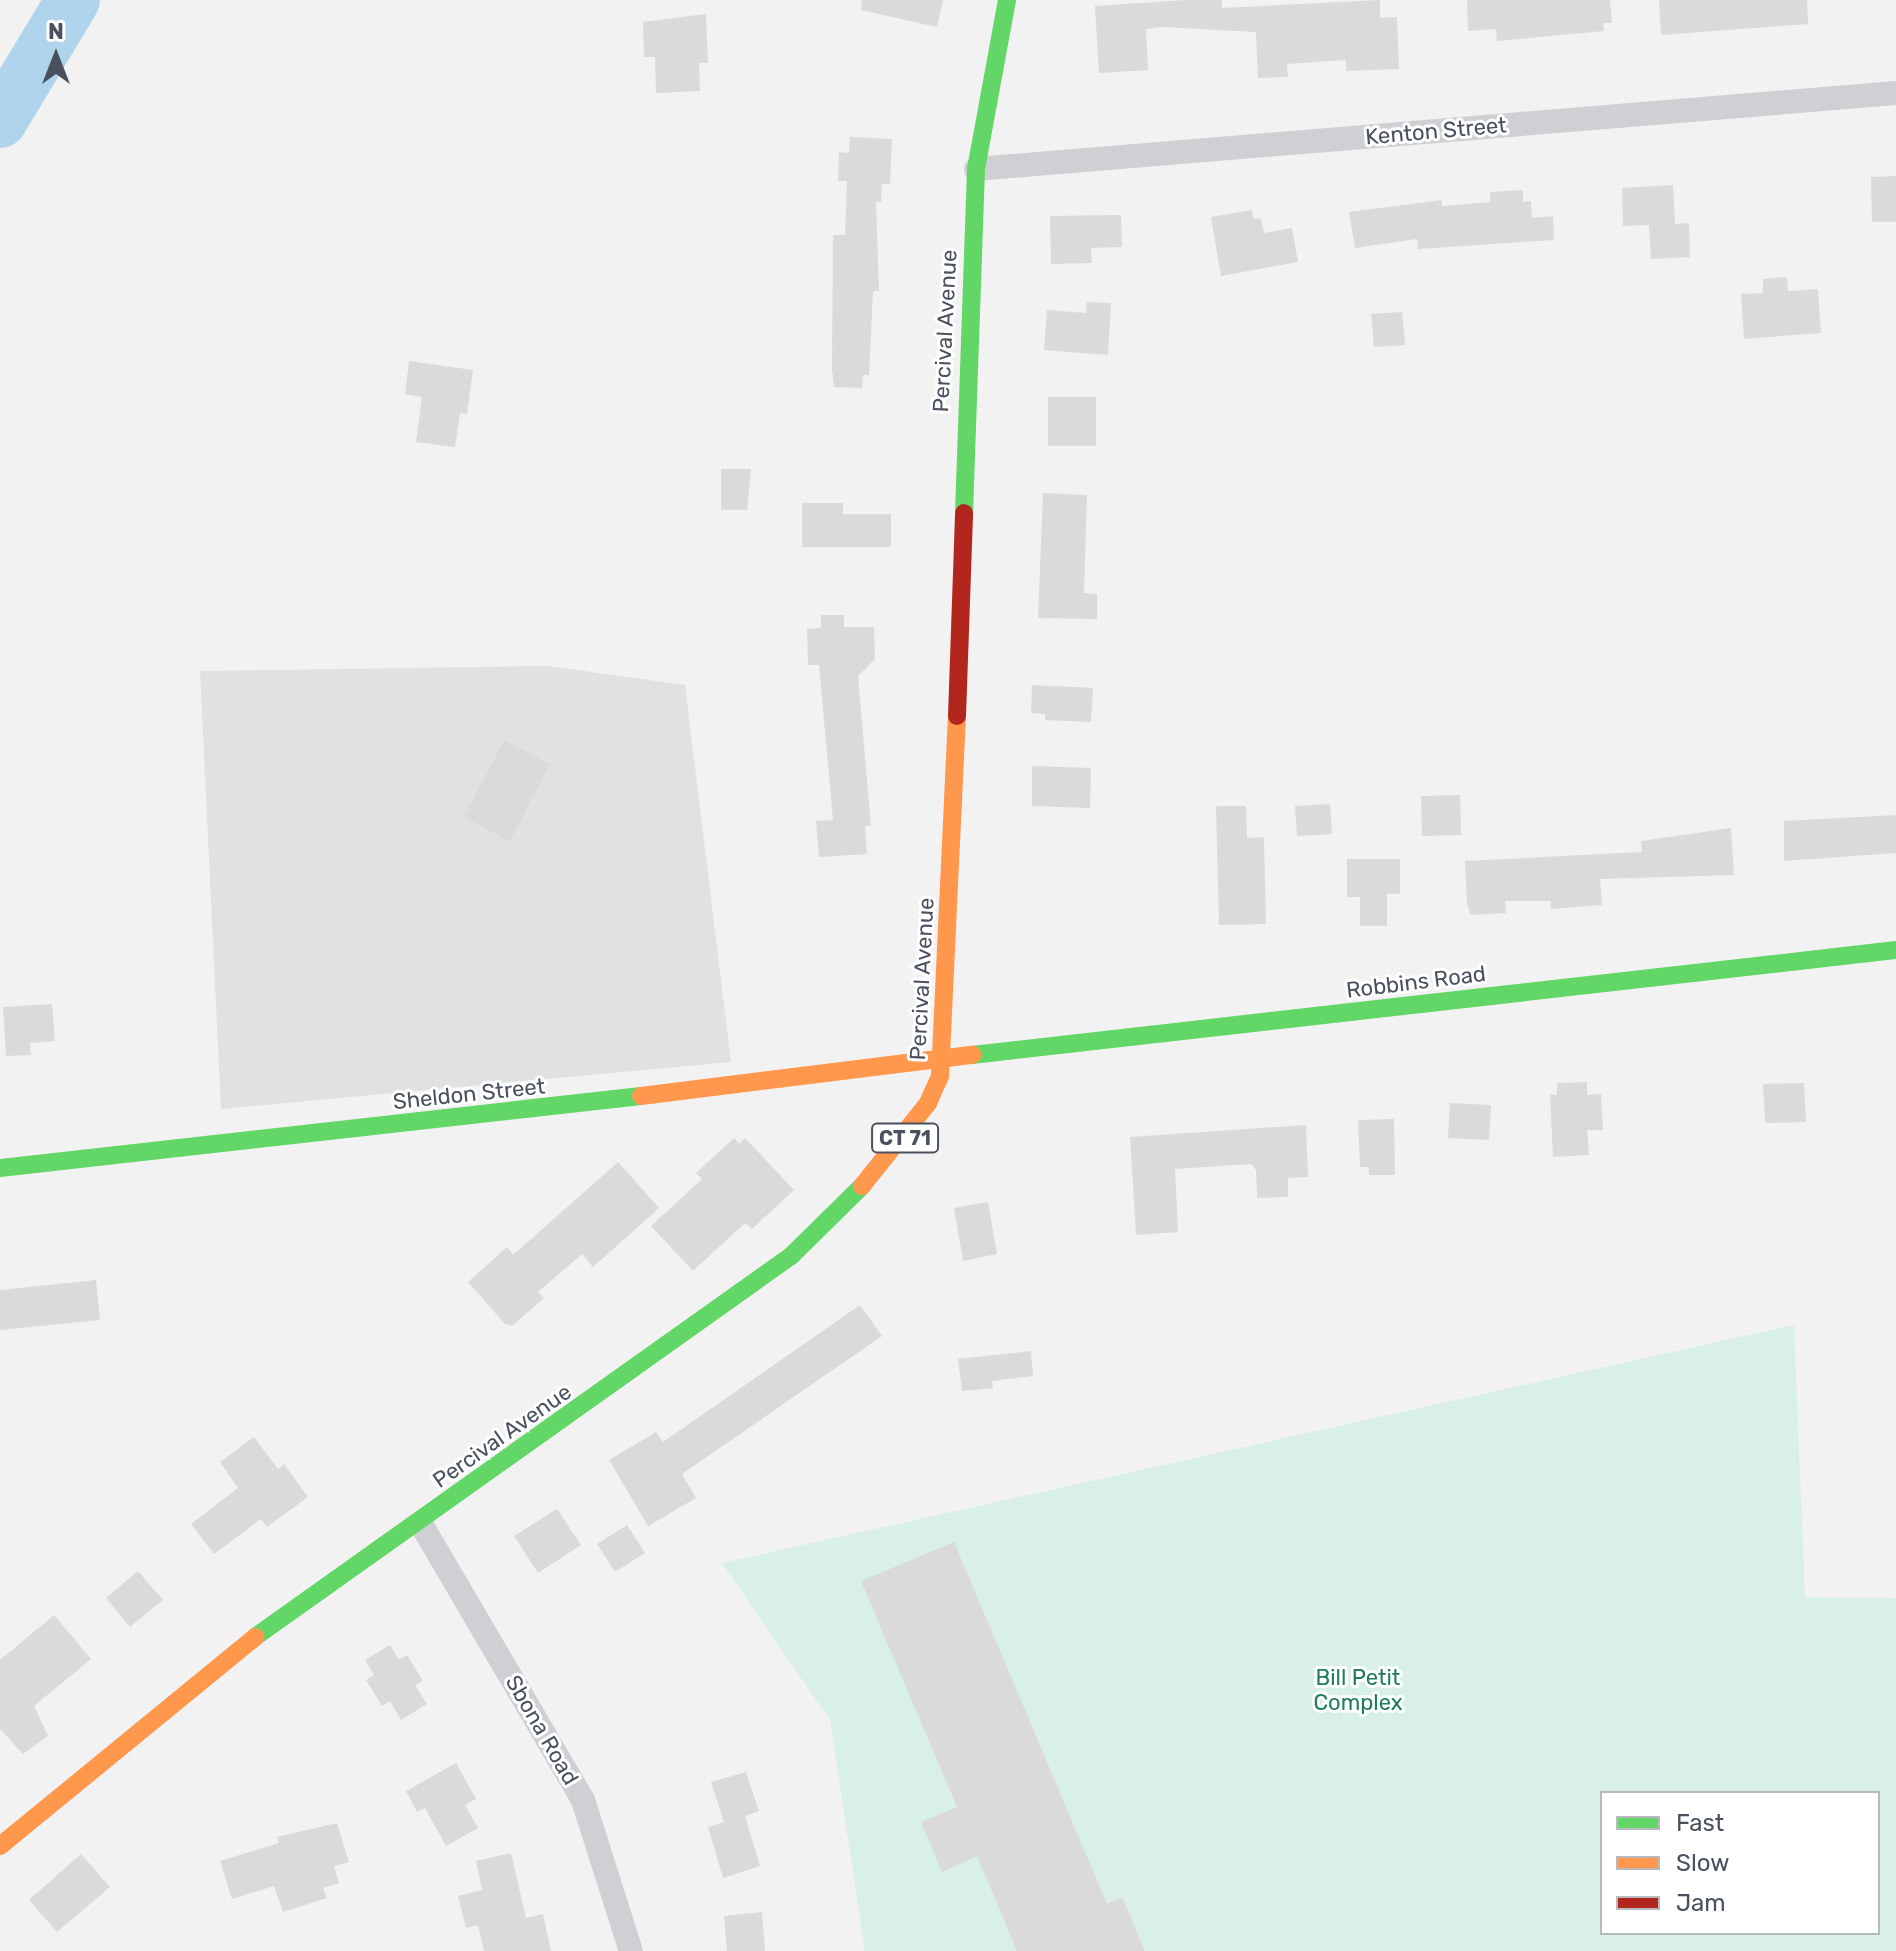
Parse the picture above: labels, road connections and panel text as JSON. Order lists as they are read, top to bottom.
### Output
{
  "streets": {
    "main road": [
      "Percival Avenue",
      "Robbins Road",
      "Sheldon Street",
      "CT 71"
    ],
    "street": ["Kenton Street", "Sbona Road"]
  },
  "crossings": [
    ["Kenton Street", "Percival Avenue"],
    ["Percival Avenue", "Robbins Road"],
    ["Percival Avenue", "Sheldon Street"],
    ["Percival Avenue", "Sbona Road"],
    ["Robbins Road", "Sheldon Street"]
  ],
  "parks": ["Bill Petit Complex"],
  "legend": ["Fast", "Slow", "Jam"],
  "north": "top"
}
